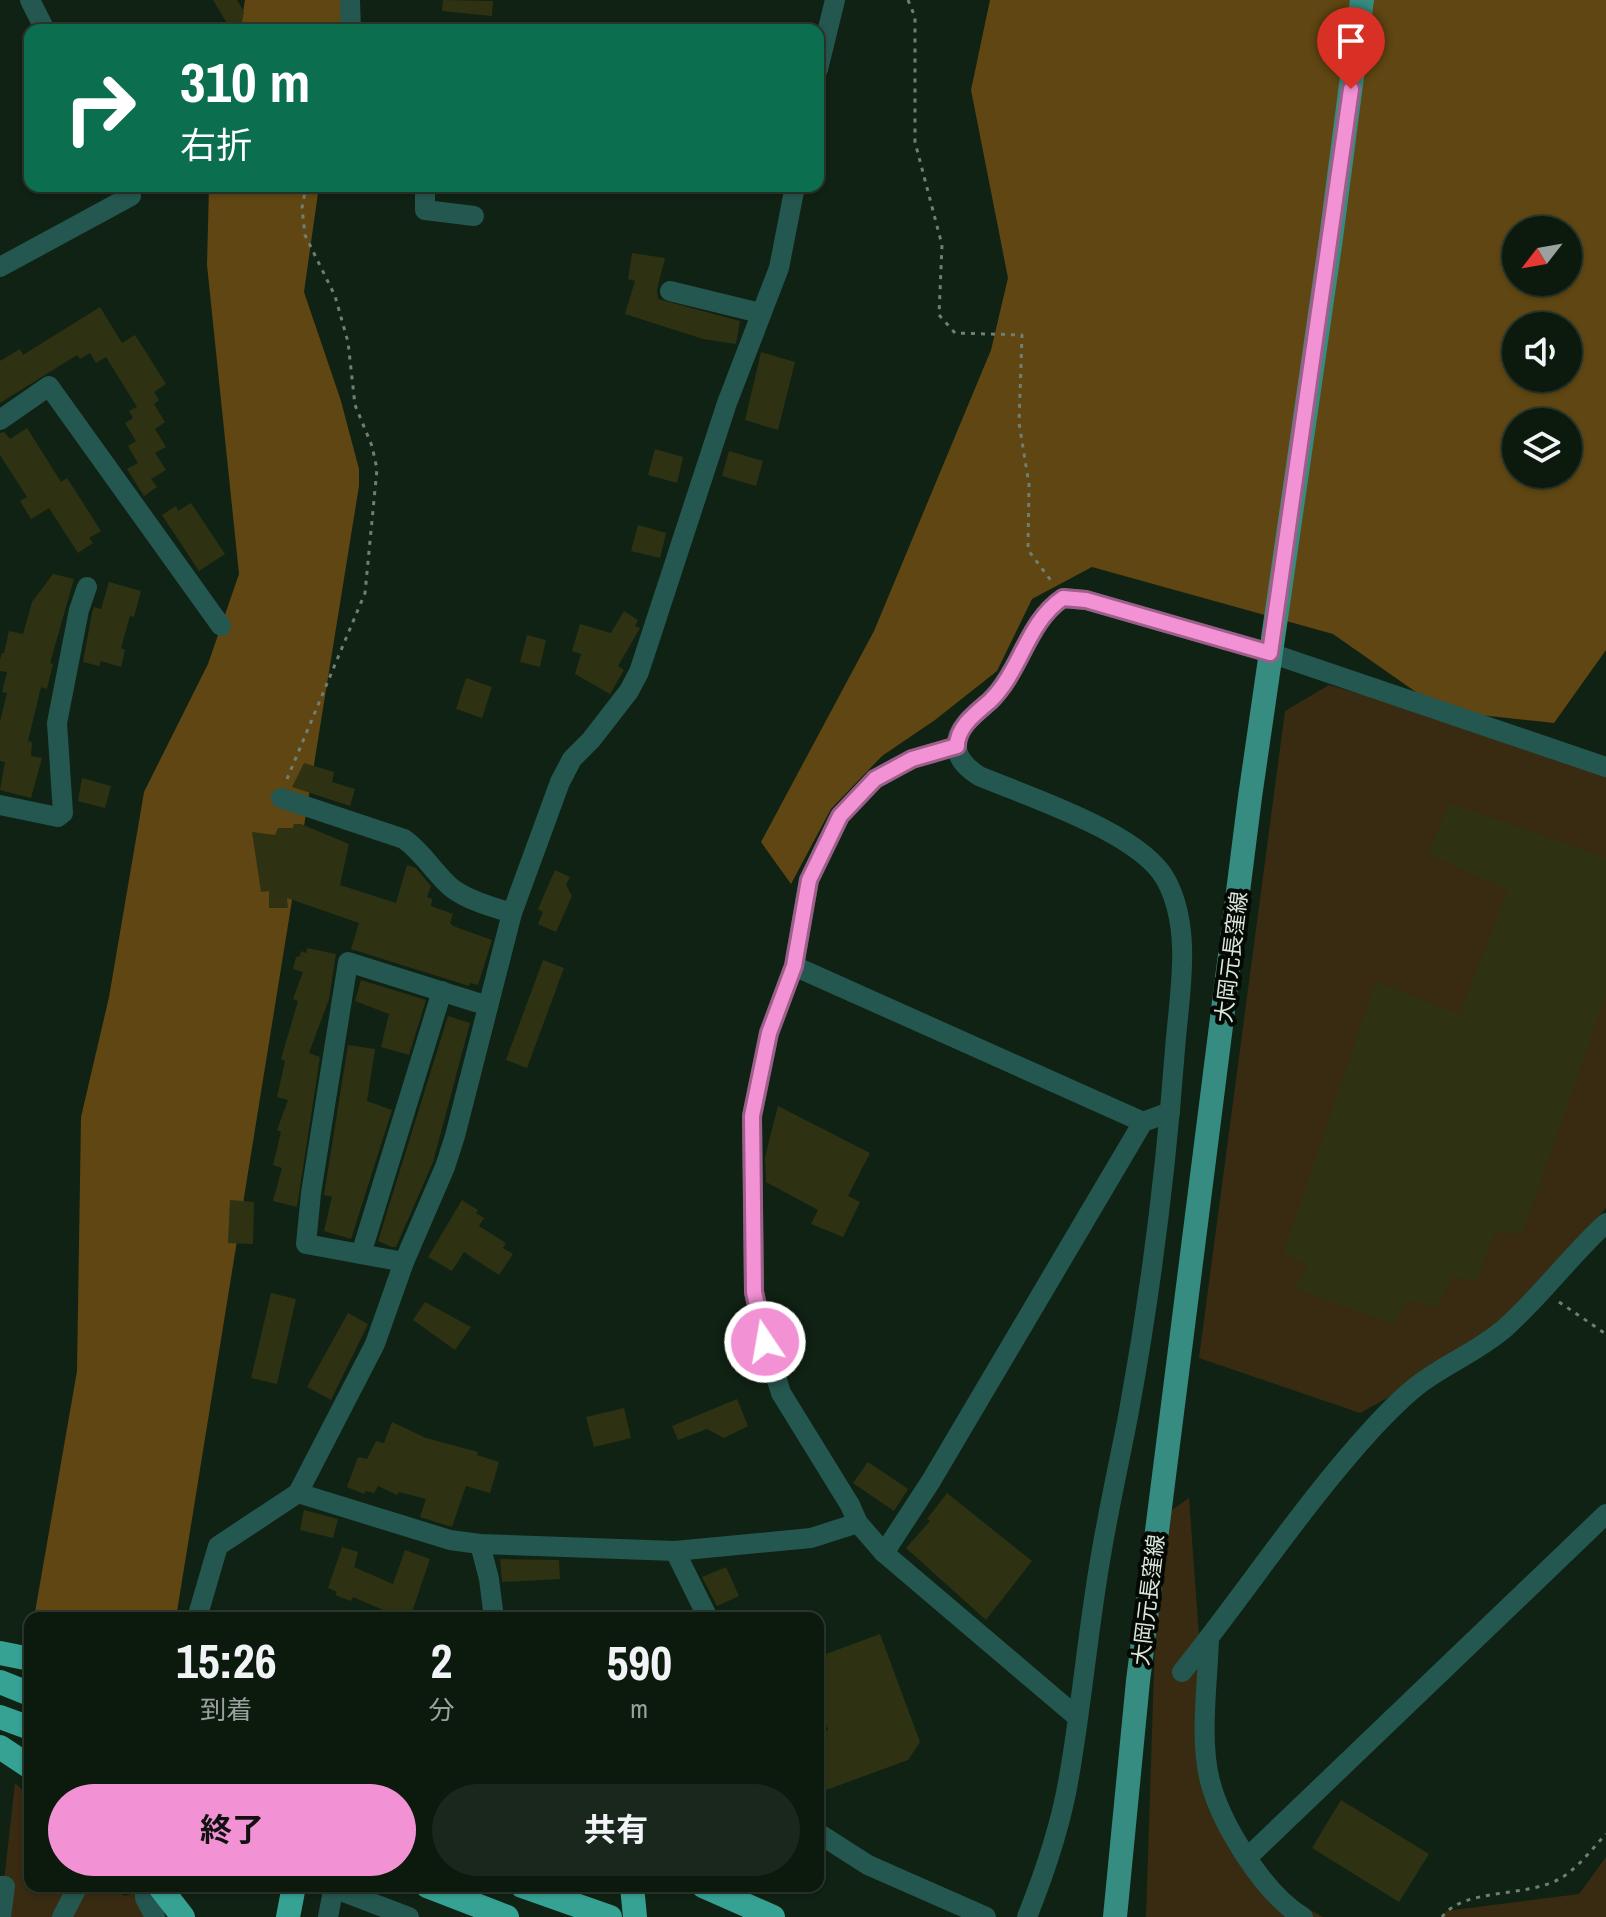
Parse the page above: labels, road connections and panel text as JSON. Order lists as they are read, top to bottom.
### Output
{
  "streets": {
    "main road": ["大岡元長窪線"]
  },
  "north": "bottom left",
  "page": {
    "turn": ["310 m", "右折"],
    "eta": [
      "15:26",
      "到着",
      "2",
      "分",
      "590",
      "m"
    ],
    "buttons": ["終了", "共有"]
  }
}
